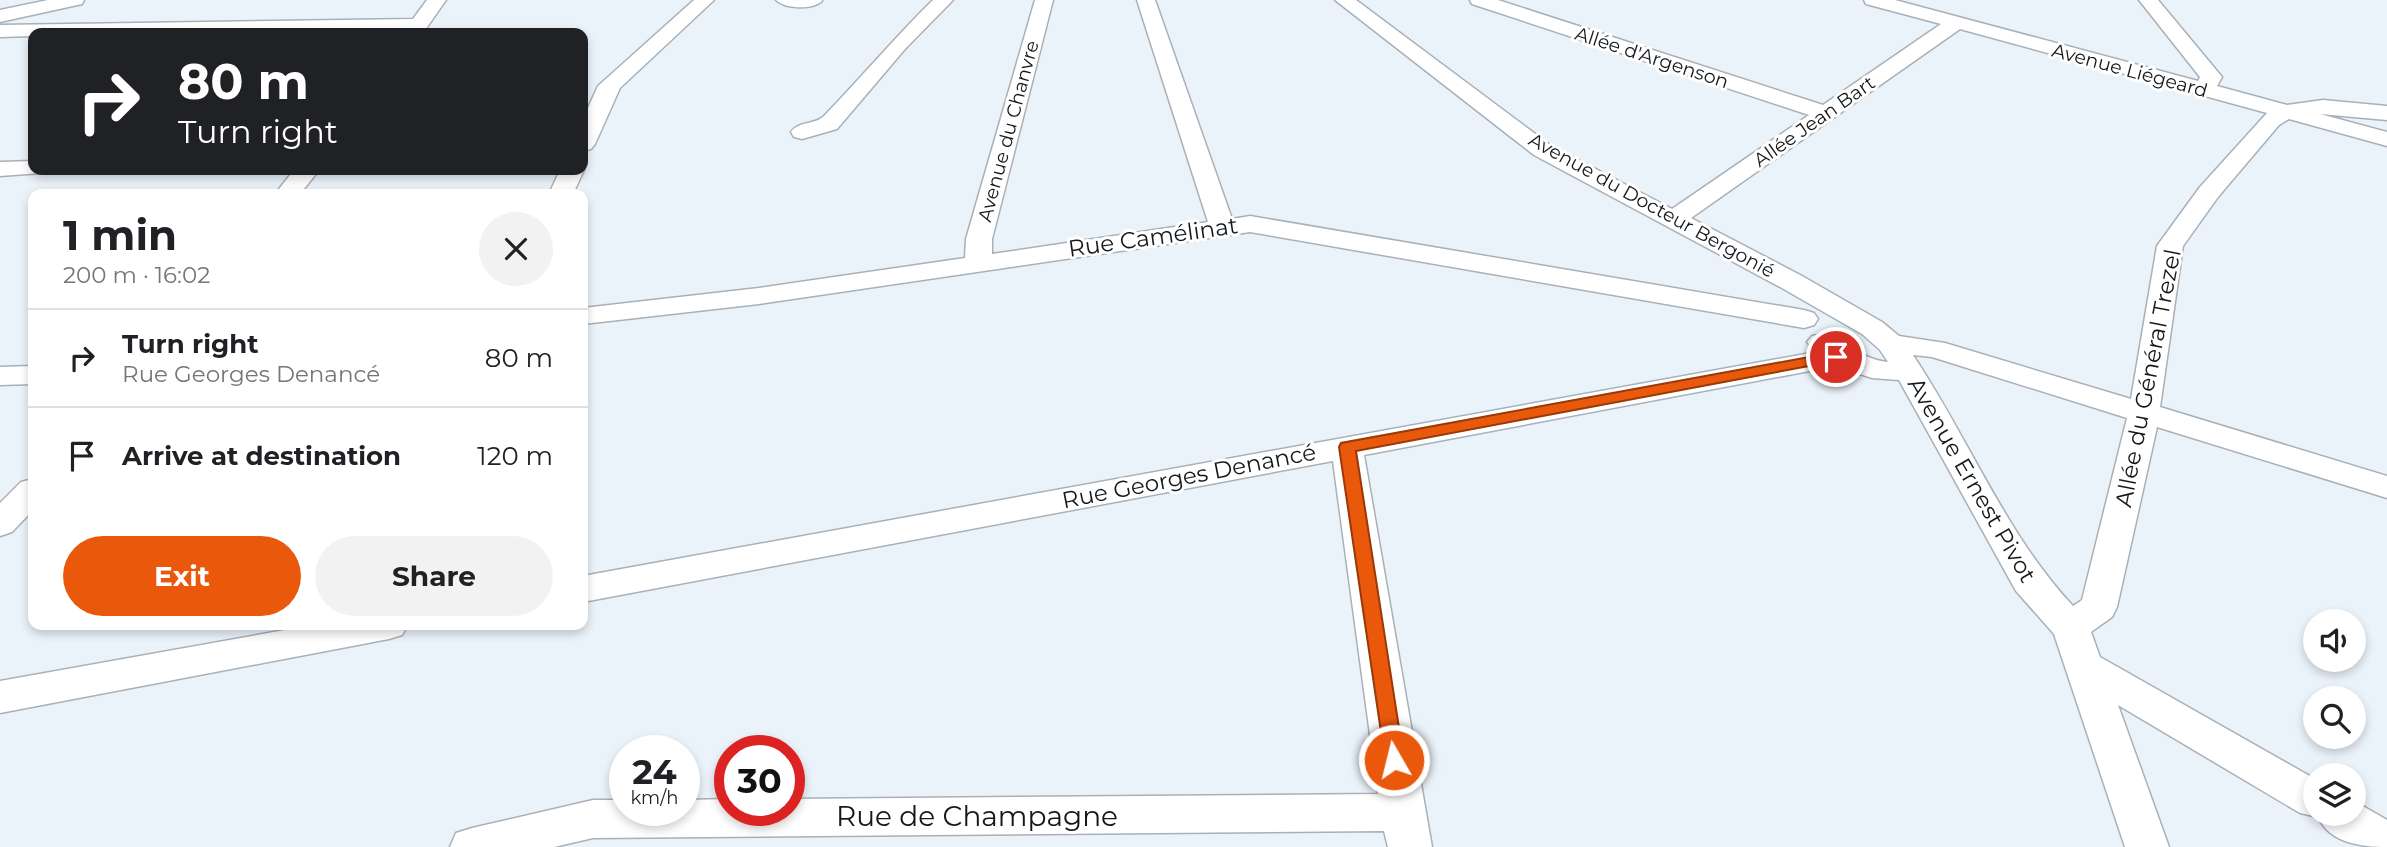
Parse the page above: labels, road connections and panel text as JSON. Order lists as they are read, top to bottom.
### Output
{
  "streets": {
    "street": [
      "Allée d'Argenson",
      "Avenue Liégeard",
      "Allée Jean Bart",
      "Avenue du Chanvre",
      "Avenue du Docteur Bergonié",
      "Rue Camélinat",
      "Allée du Général Trezel",
      "Rue Georges Denancé",
      "Avenue Ernest Pivot",
      "Rue de Champagne"
    ]
  },
  "crossings": [
    ["Allée d'Argenson", "Allée Jean Bart"],
    ["Avenue Liégeard", "Allée Jean Bart"],
    ["Avenue Liégeard", "Allée du Général Trezel"],
    ["Allée Jean Bart", "Avenue du Docteur Bergonié"],
    ["Avenue du Chanvre", "Rue Camélinat"],
    ["Avenue du Docteur Bergonié", "Avenue Ernest Pivot"],
    ["Allée du Général Trezel", "Avenue Ernest Pivot"]
  ],
  "page": {
    "turn": ["80 m", "Turn right"],
    "heading": ["1 min", "200 m · 16:02"],
    "list": [
      {
        "name": "Turn right",
        "note": "Rue Georges Denancé",
        "value": "80 m"
      },
      {
        "name": "Arrive at destination",
        "value": "120 m"
      }
    ],
    "buttons": ["Exit", "Share"],
    "speed": "24 km/h",
    "limit": "30"
  }
}
